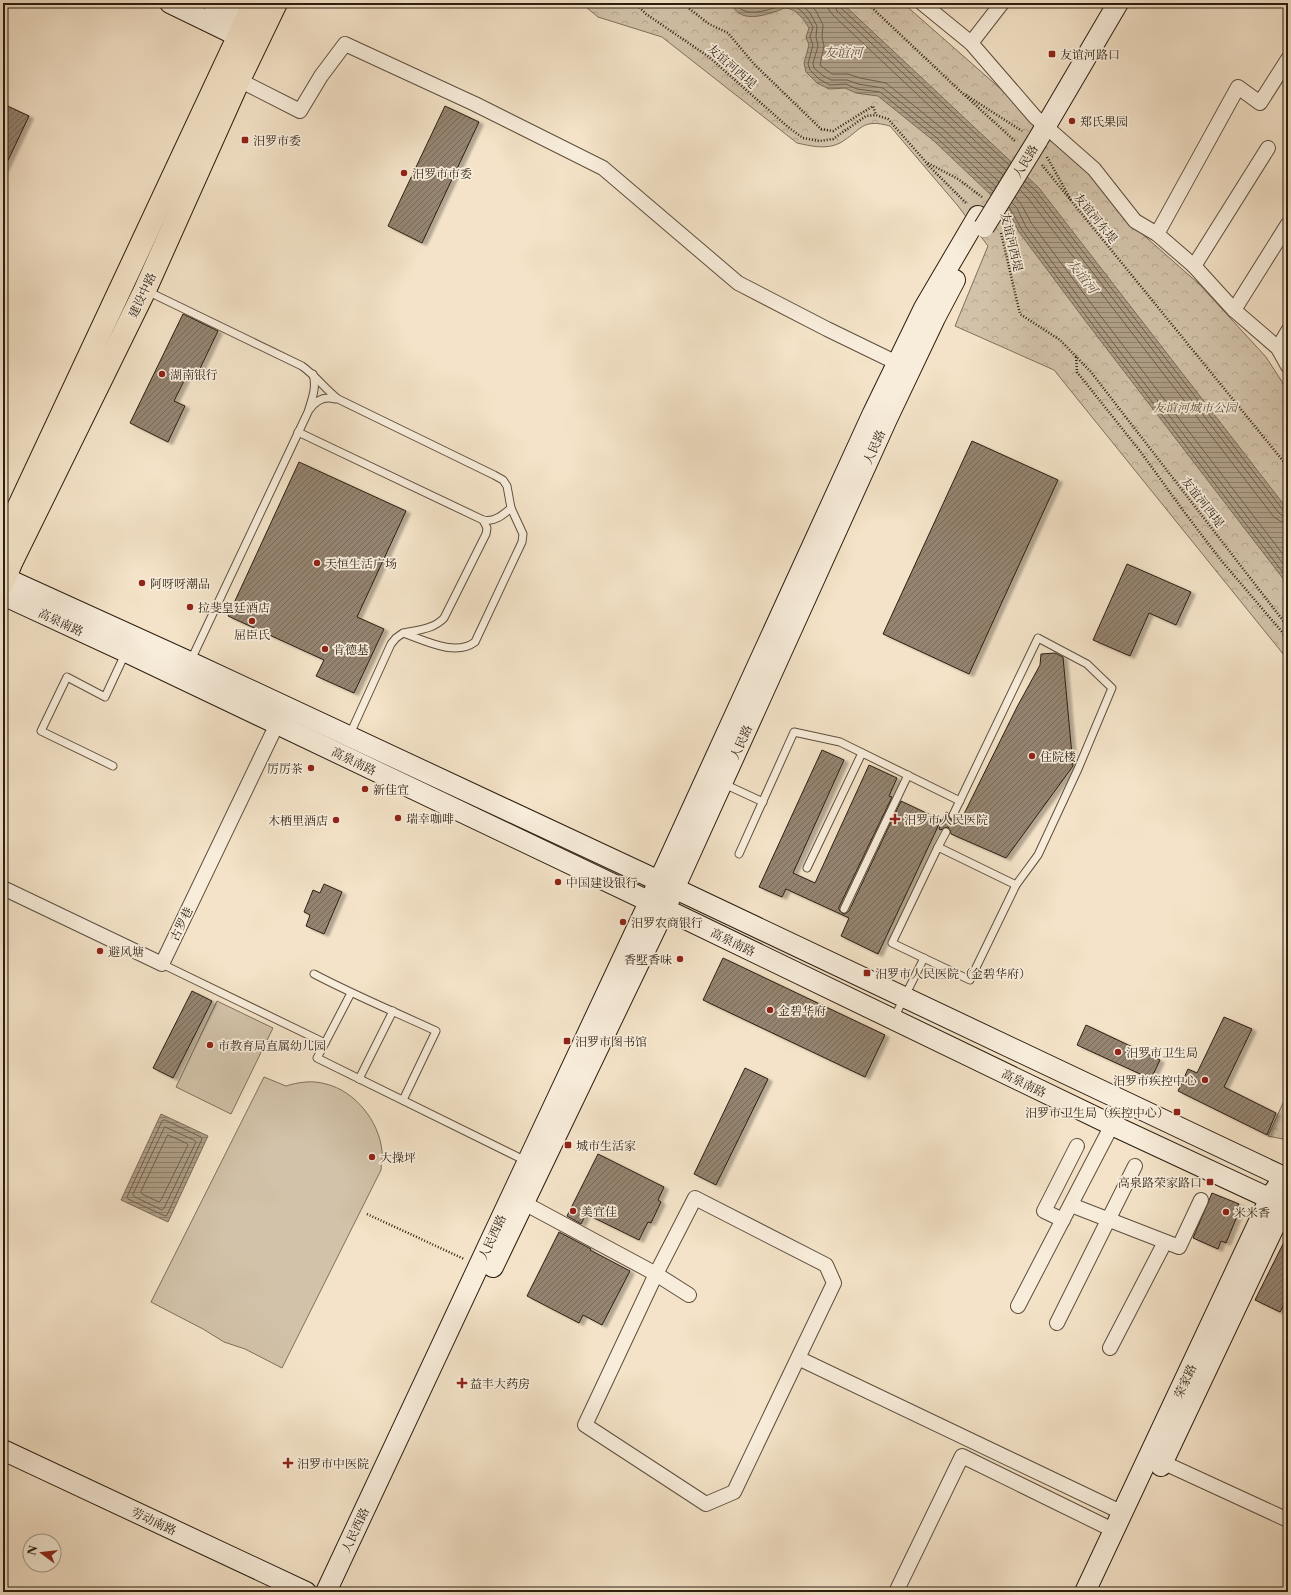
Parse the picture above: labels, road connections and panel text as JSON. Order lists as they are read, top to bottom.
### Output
{
  "streets": {
    "main road": ["建设中路"],
    "street": [
      "人民路",
      "高泉南路",
      "古罗巷",
      "人民西路",
      "荣家路",
      "劳动南路"
    ],
    "path": ["友谊河西堤", "友谊河东堤"]
  },
  "crossings": [
    ["友谊河西堤", "人民路"],
    ["人民路", "高泉南路"],
    ["人民路", "人民西路"],
    ["建设中路", "高泉南路"],
    ["高泉南路", "古罗巷"],
    ["高泉南路", "人民西路"],
    ["高泉南路", "荣家路"]
  ],
  "water": ["友谊河"],
  "parks": ["友谊河城市公园"],
  "places": {
    "transit": [
      "友谊河路口",
      "汨罗市委",
      "汨罗市人民医院（金碧华府）",
      "汨罗市图书馆",
      "汨罗市卫生局（疾控中心）",
      "城市生活家",
      "高泉路荣家路口"
    ],
    "other": [
      "郑氏果园",
      "汨罗市市委",
      "湖南银行",
      "天恒生活广场",
      "阿呀呀潮品",
      "拉斐皇廷酒店",
      "屈臣氏",
      "肯德基",
      "住院楼",
      "厉厉茶",
      "新佳宜",
      "瑞幸咖啡",
      "木栖里酒店",
      "中国建设银行",
      "汨罗农商银行",
      "避风塘",
      "香墅香味",
      "金碧华府",
      "市教育局直属幼儿园",
      "汨罗市卫生局",
      "汨罗市疾控中心",
      "大操坪",
      "美宜佳",
      "米米香"
    ],
    "health": ["汨罗市人民医院", "益丰大药房", "汨罗市中医院"]
  },
  "north": "left"
}
